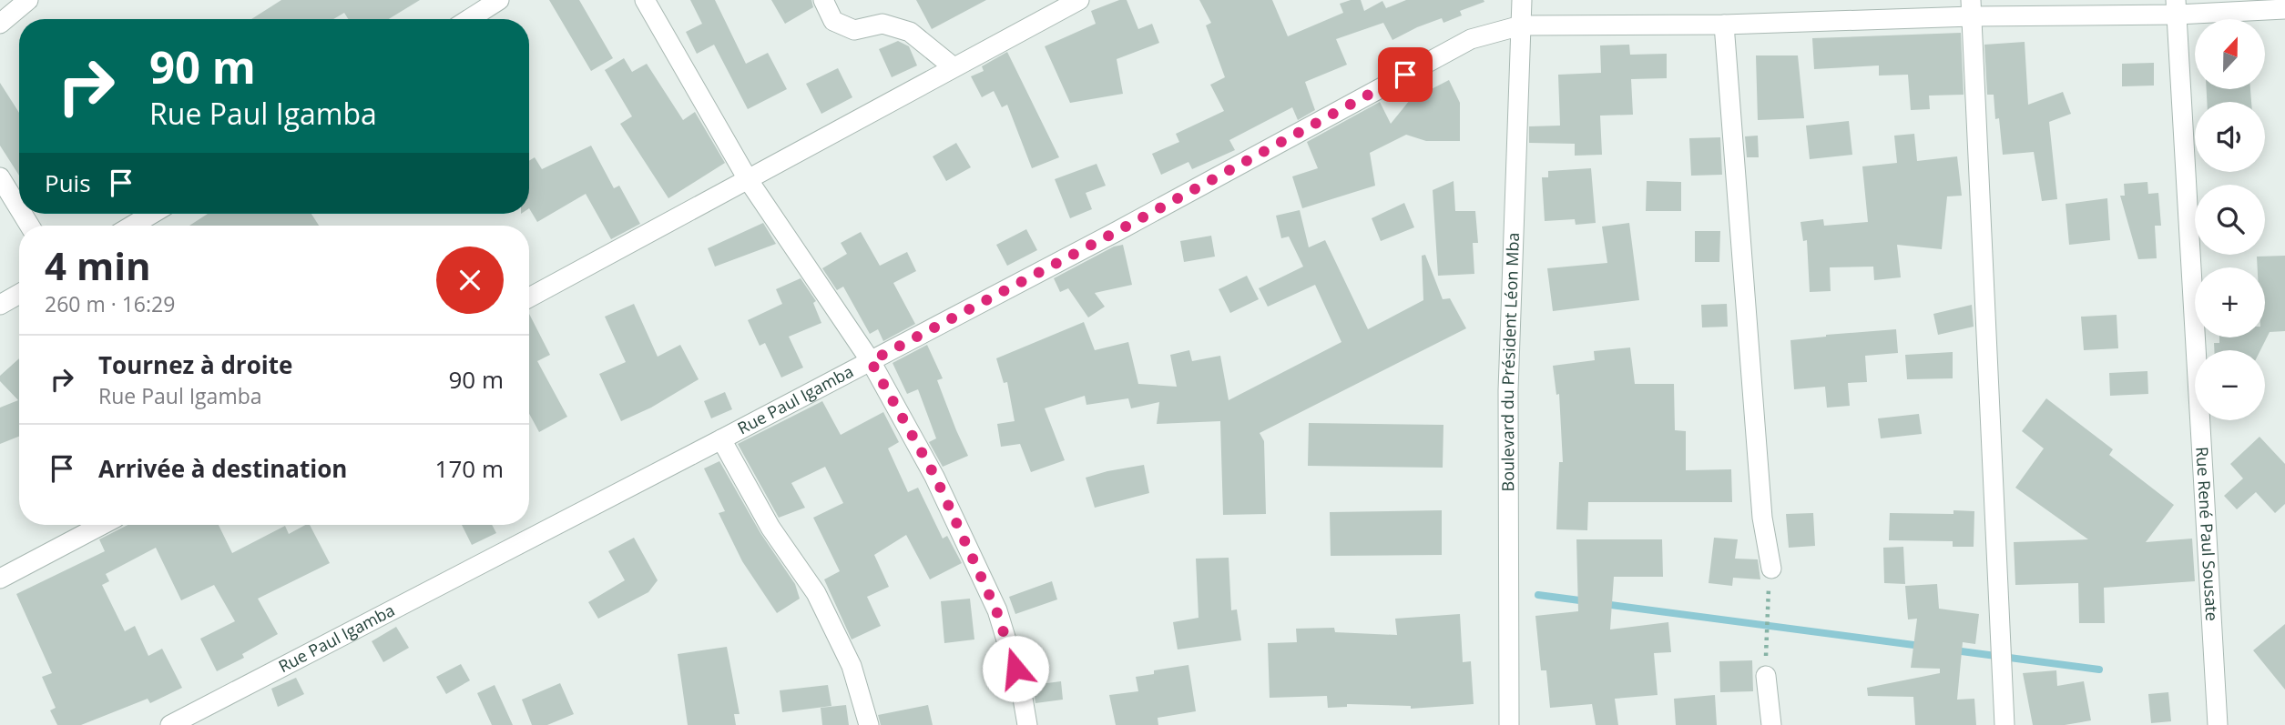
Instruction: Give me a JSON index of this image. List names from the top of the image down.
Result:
{
  "streets": {
    "street": ["Boulevard du Président Léon Mba", "Rue Paul Igamba", "Rue René Paul Sousate"]
  },
  "crossings": [
    ["Boulevard du Président Léon Mba", "Rue Paul Igamba"],
    ["Rue Paul Igamba", "Rue René Paul Sousate"]
  ],
  "north": "top",
  "page": {
    "map_buttons": ["+", "−"],
    "turn": ["90 m", "Rue Paul Igamba"],
    "then": "Puis",
    "heading": ["4 min", "260 m · 16:29"],
    "list": [
      {
        "name": "Tournez à droite",
        "note": "Rue Paul Igamba",
        "value": "90 m"
      },
      {
        "name": "Arrivée à destination",
        "value": "170 m"
      }
    ]
  }
}
